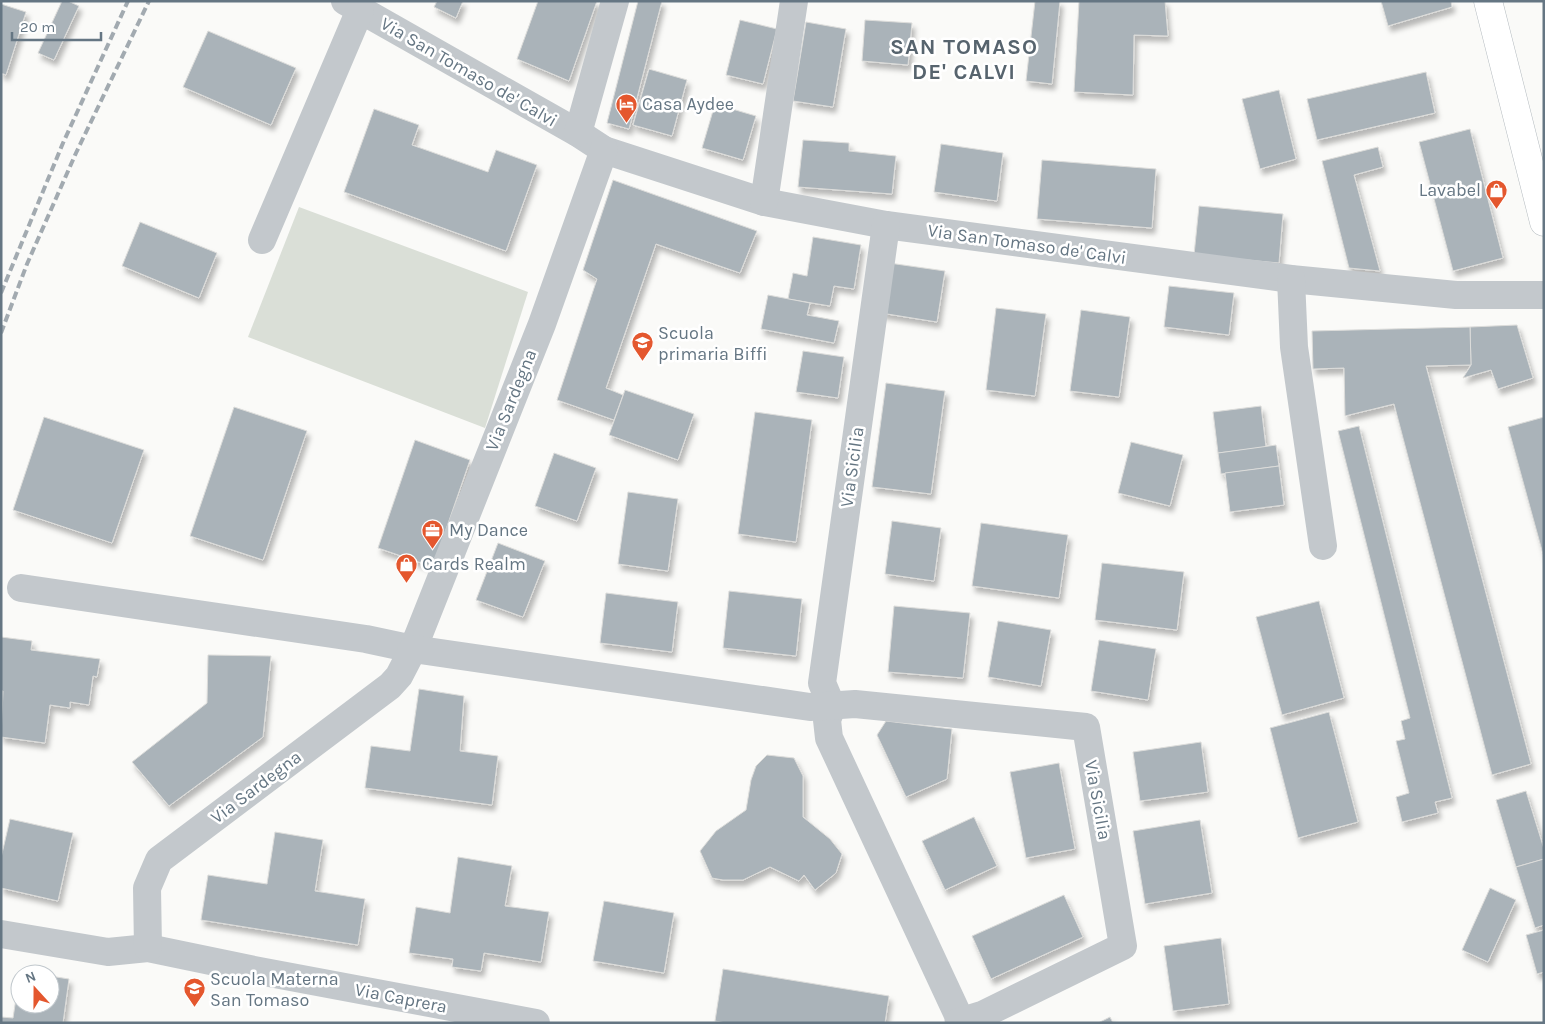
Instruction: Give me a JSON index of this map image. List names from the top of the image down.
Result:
{
  "streets": {
    "street": [
      "Via San Tomaso de' Calvi",
      "Via Sardegna",
      "Via Sicilia",
      "Via Caprera"
    ]
  },
  "crossings": [
    ["Via San Tomaso de' Calvi", "Via Sardegna"],
    ["Via San Tomaso de' Calvi", "Via Sicilia"],
    ["Via Sardegna", "Via Caprera"]
  ],
  "districts": ["SAN TOMASO DE' CALVI"],
  "places": {
    "hotel": ["Casa Aydee"],
    "shop": ["Lavabel", "Cards Realm"],
    "school or university": ["Scuola primaria Biffi", "Scuola Materna San Tomaso"],
    "office": ["My Dance"]
  },
  "scale_bar": "20 m",
  "north": "top"
}
